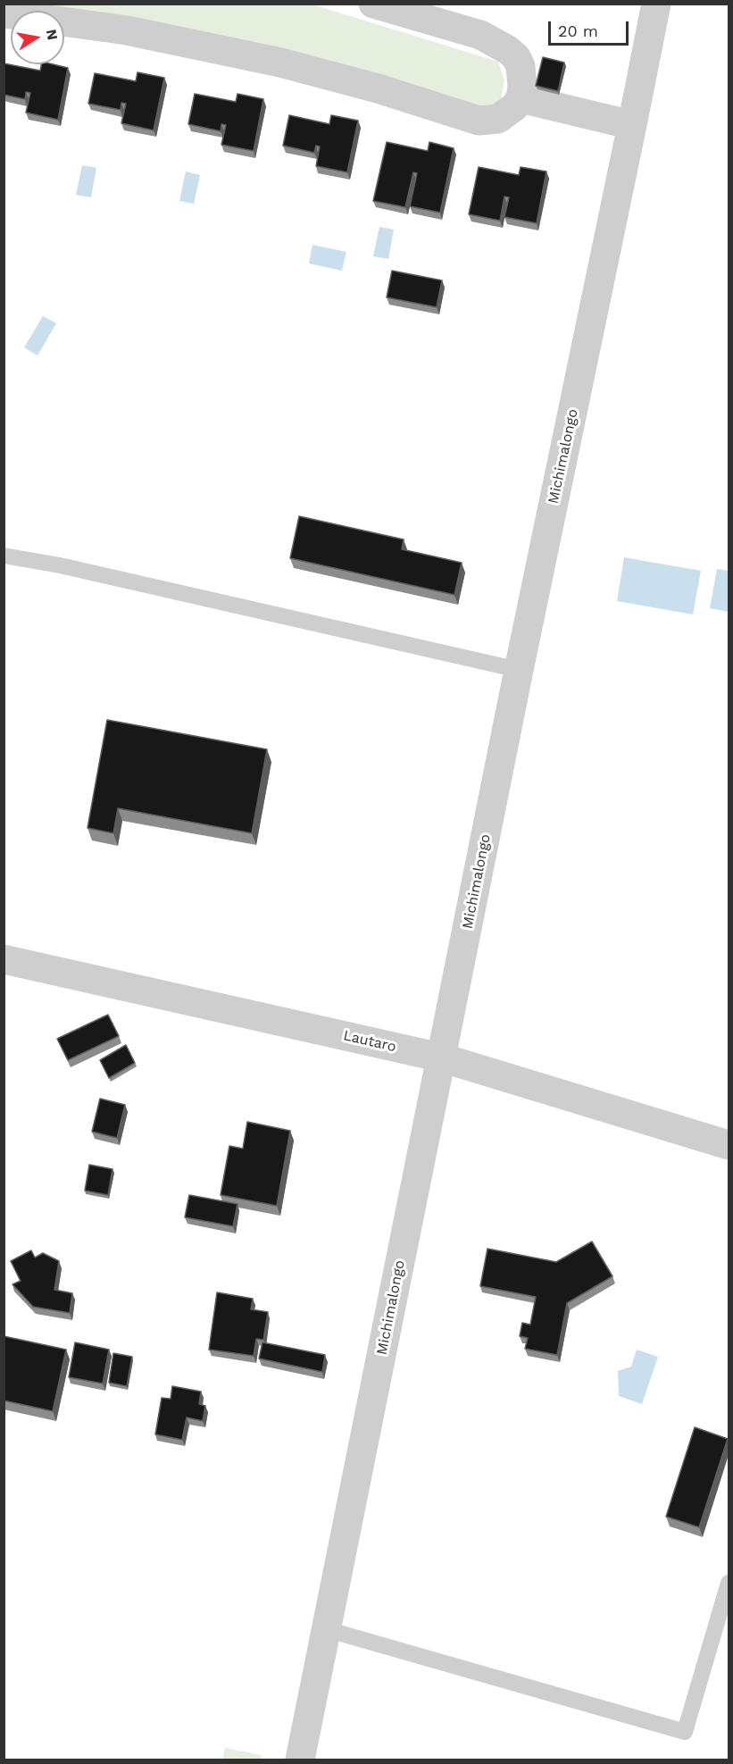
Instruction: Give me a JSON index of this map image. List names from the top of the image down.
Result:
{
  "streets": {
    "street": ["Michimalongo", "Lautaro"]
  },
  "crossings": [
    ["Michimalongo", "Lautaro"]
  ],
  "scale_bar": "20 m",
  "north": "right"
}
